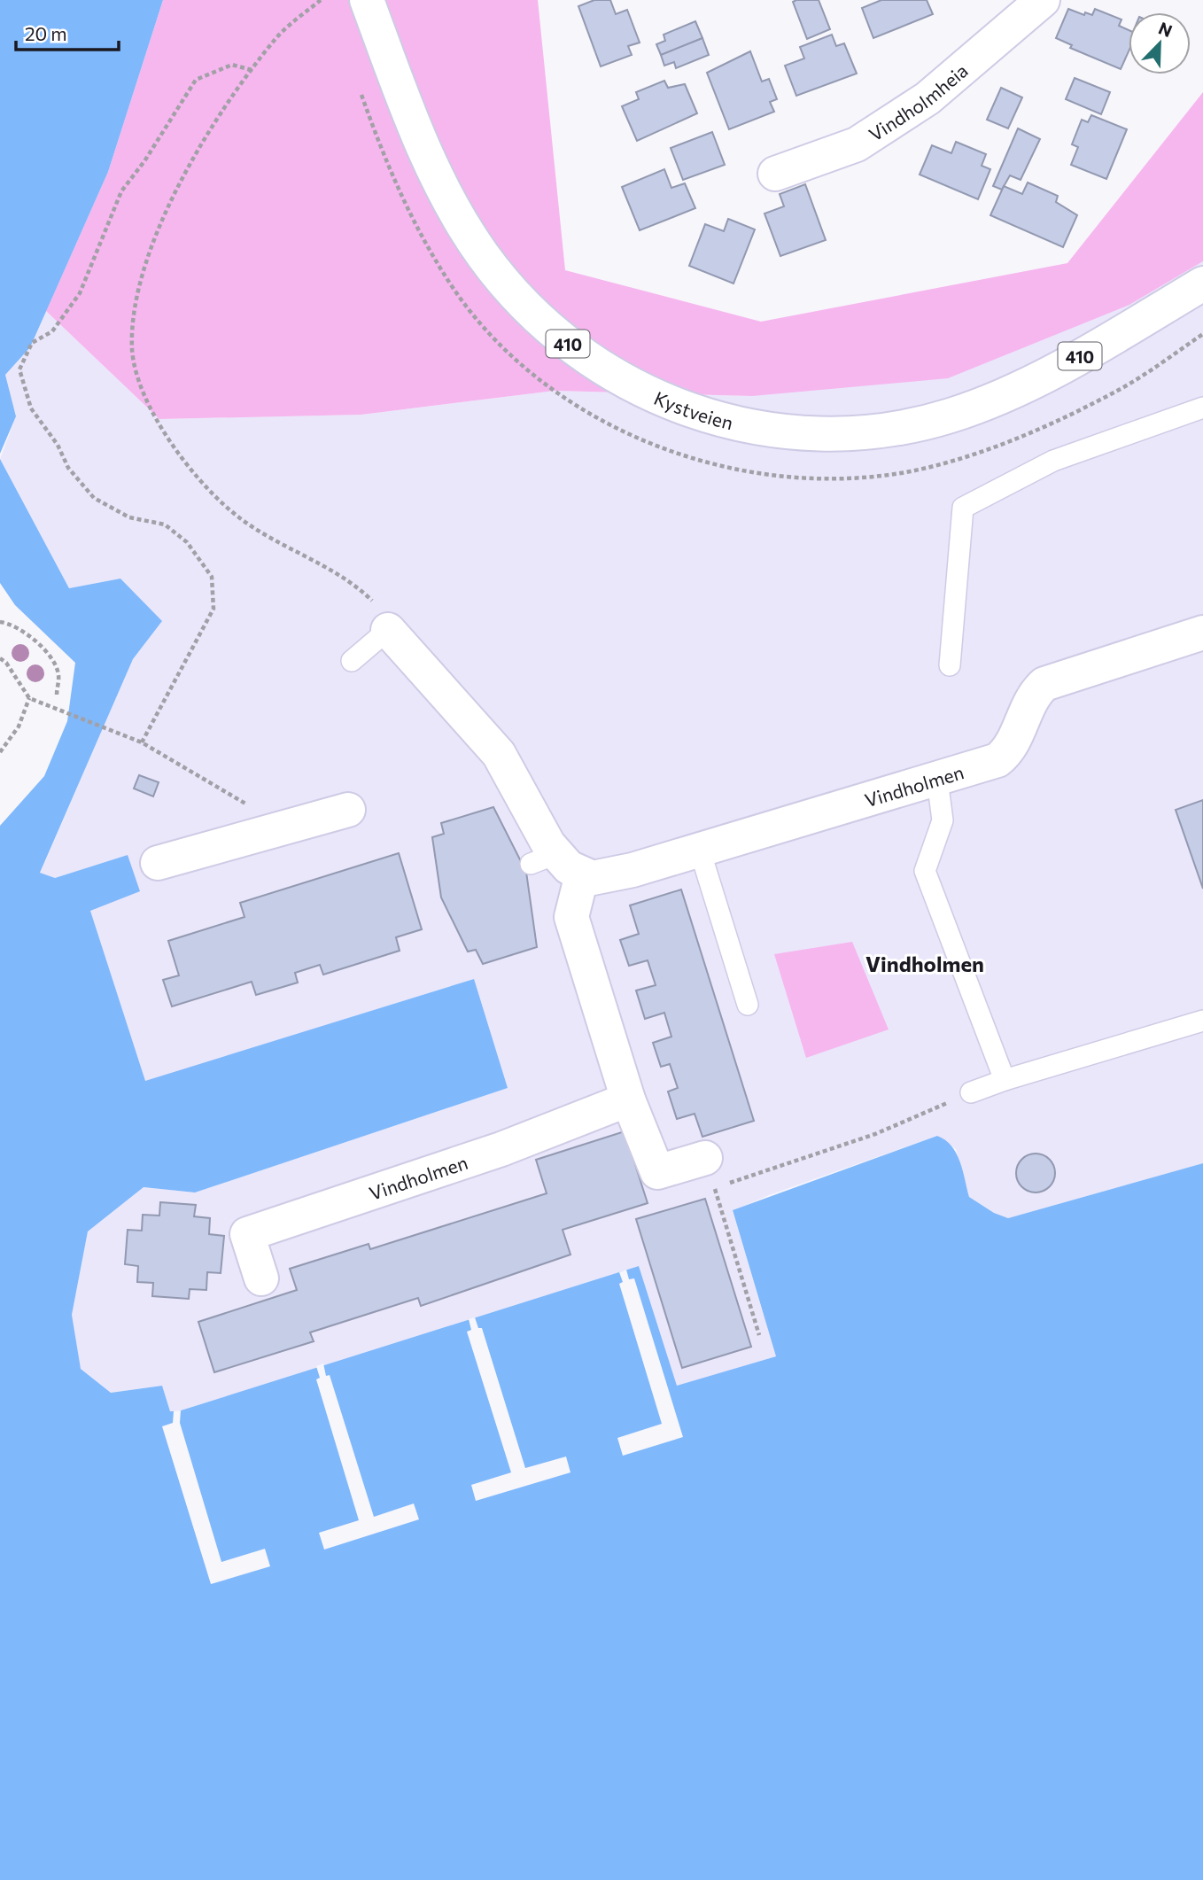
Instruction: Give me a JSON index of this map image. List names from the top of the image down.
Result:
{
  "streets": {
    "street": [
      "Vindholmheia",
      "410",
      "Kystveien",
      "Vindholmen"
    ]
  },
  "districts": ["Vindholmen"],
  "scale_bar": "20 m",
  "north": "top right"
}
